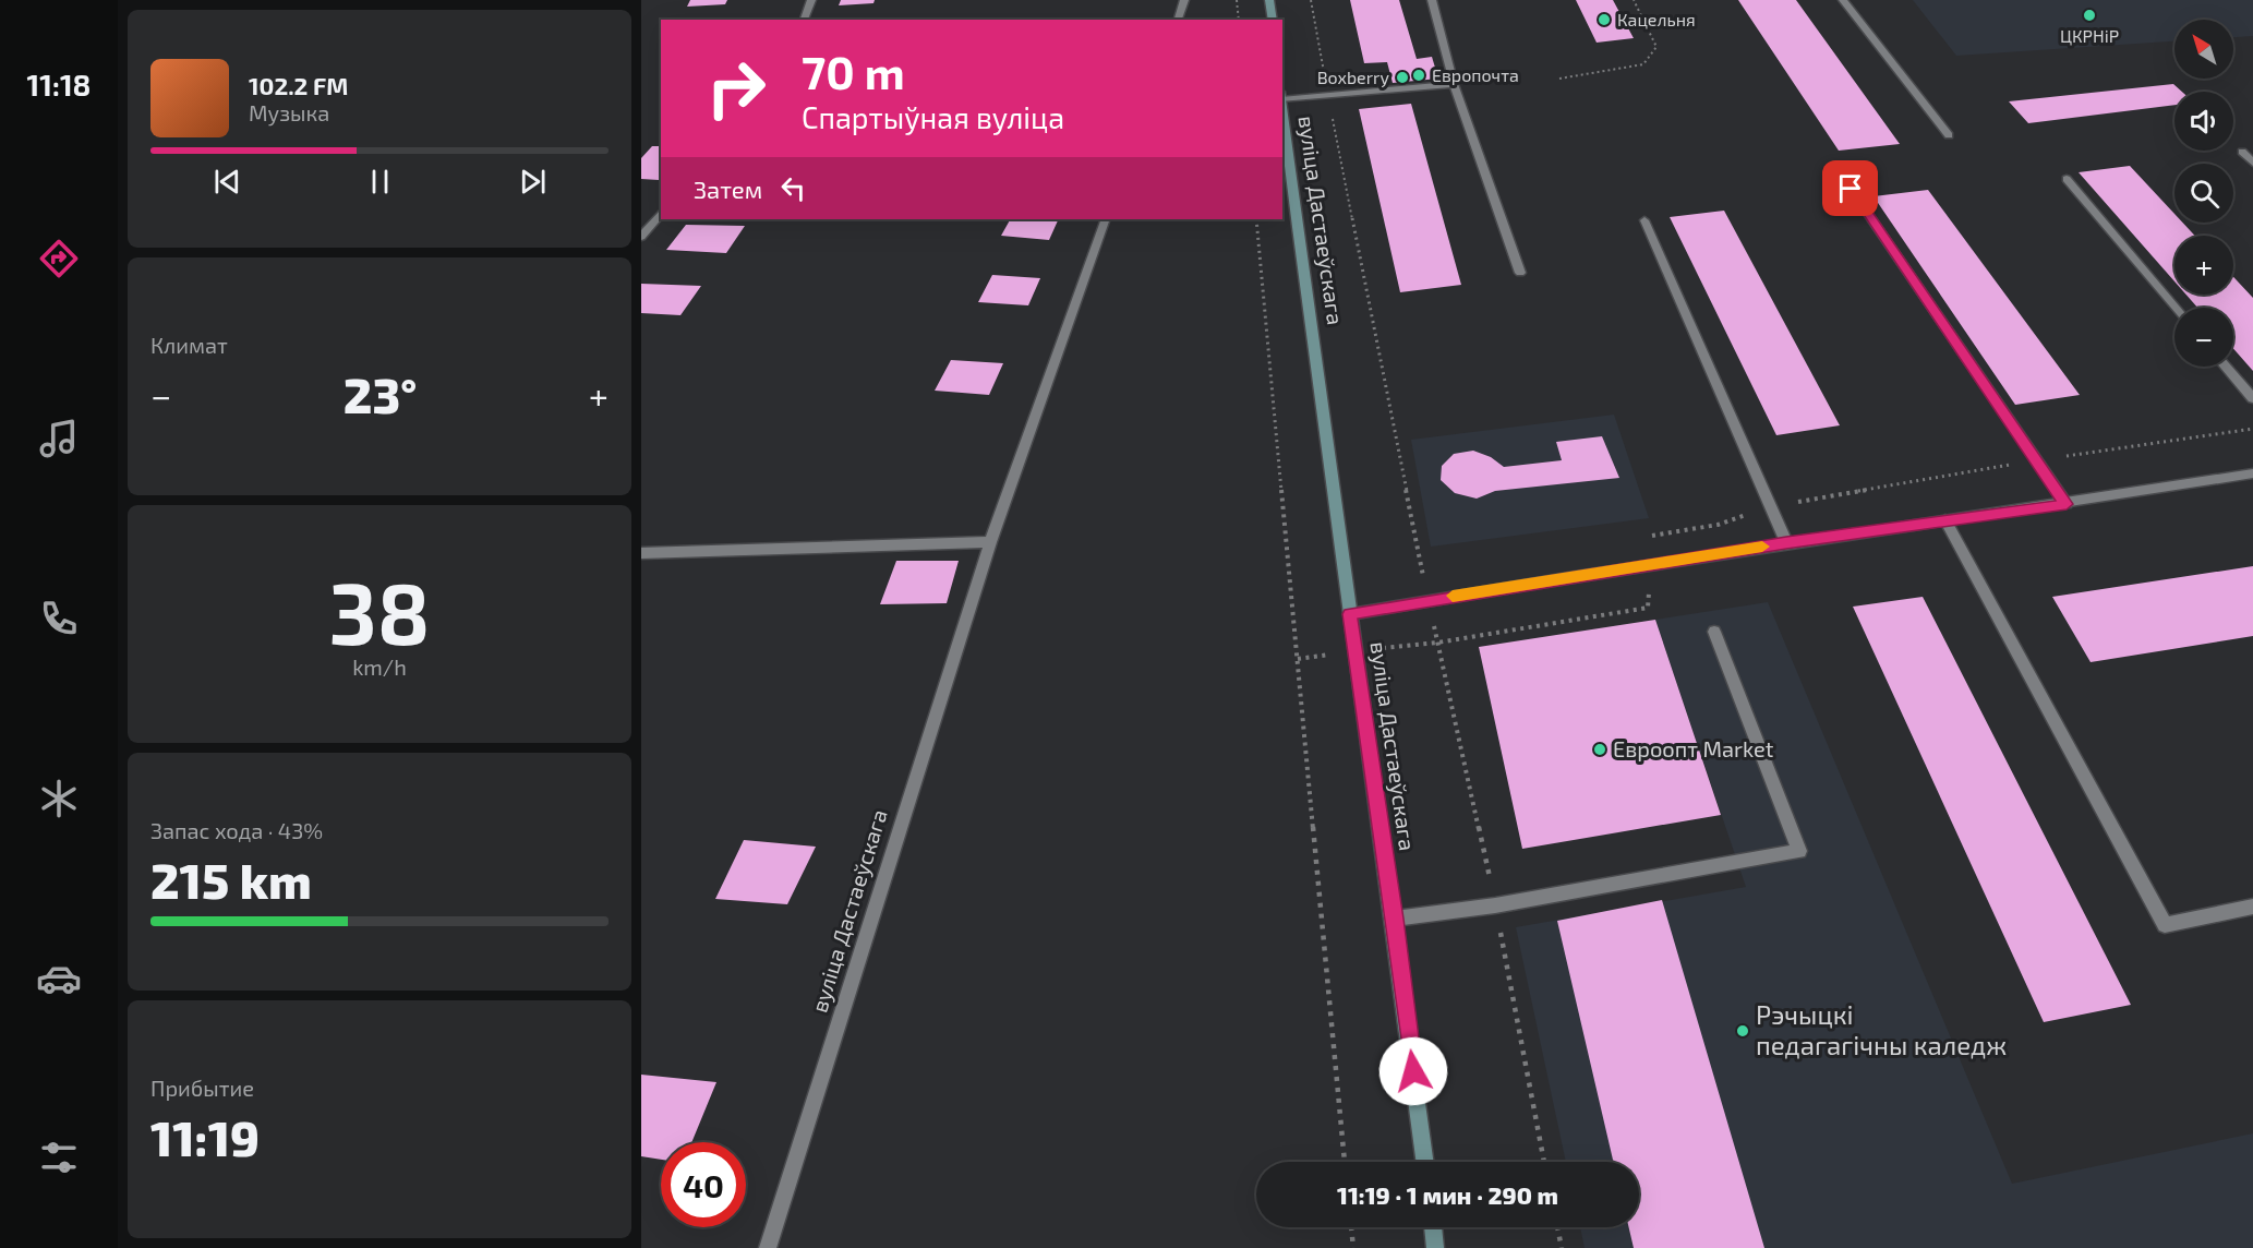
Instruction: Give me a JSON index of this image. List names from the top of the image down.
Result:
{
  "streets": {
    "street": ["вуліца Дастаеўскага"]
  },
  "places": [
    "ЦКРНіР",
    "Кацельня",
    "Европочта",
    "Boxberry",
    "Евроопт Market",
    "Рэчыцкі педагагічны каледж"
  ],
  "north": "top left",
  "page": {
    "tabs": "11:18",
    "map_buttons": ["+", "−"],
    "turn": ["70 m", "Спартыўная вуліца"],
    "song": ["102.2 FM", "Музыка"],
    "then": "Затем",
    "tile": [
      "Климат",
      ["38", "km/h"],
      ["Запас хода · 43%", "215 km"],
      ["Прибытие", "11:19"]
    ],
    "heat": ["−", "23°", "+"],
    "limit": "40",
    "trip": "11:19 · 1 мин · 290 m"
  }
}
